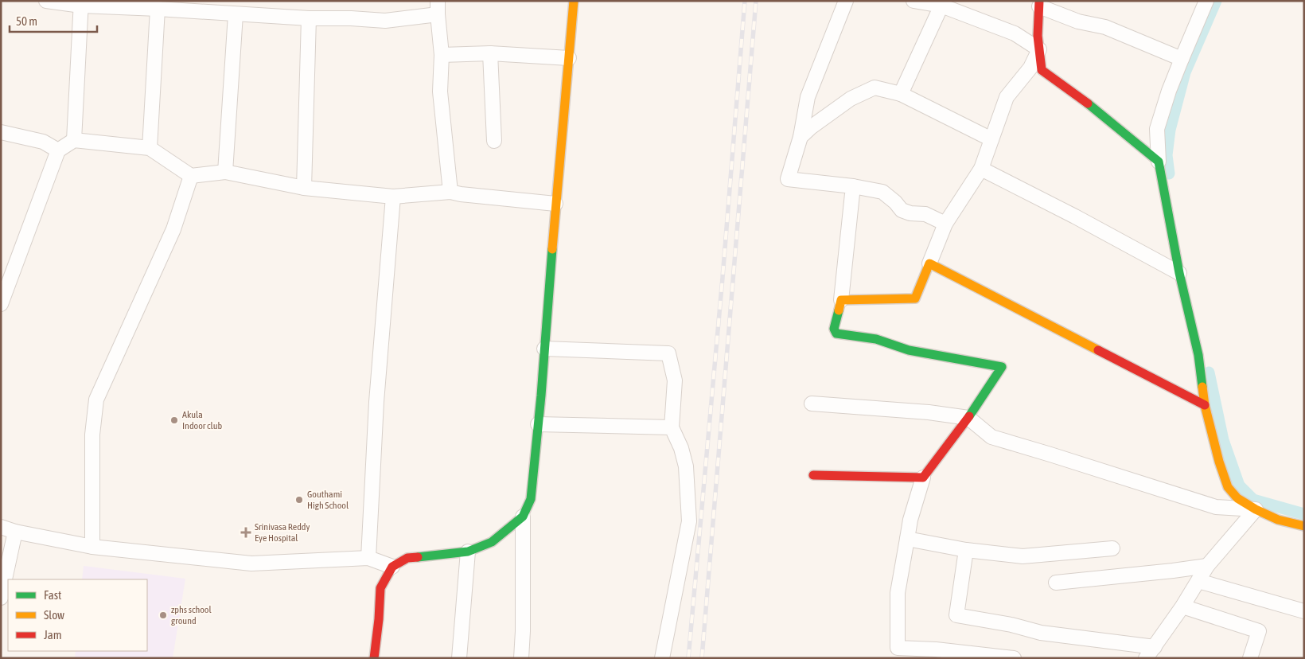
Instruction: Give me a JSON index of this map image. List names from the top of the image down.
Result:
{
  "places": {
    "other": ["Akula Indoor club", "Gouthami High School", "zphs school ground"],
    "health": ["Srinivasa Reddy Eye Hospital"]
  },
  "legend": ["Fast", "Slow", "Jam"],
  "scale_bar": "50 m"
}
